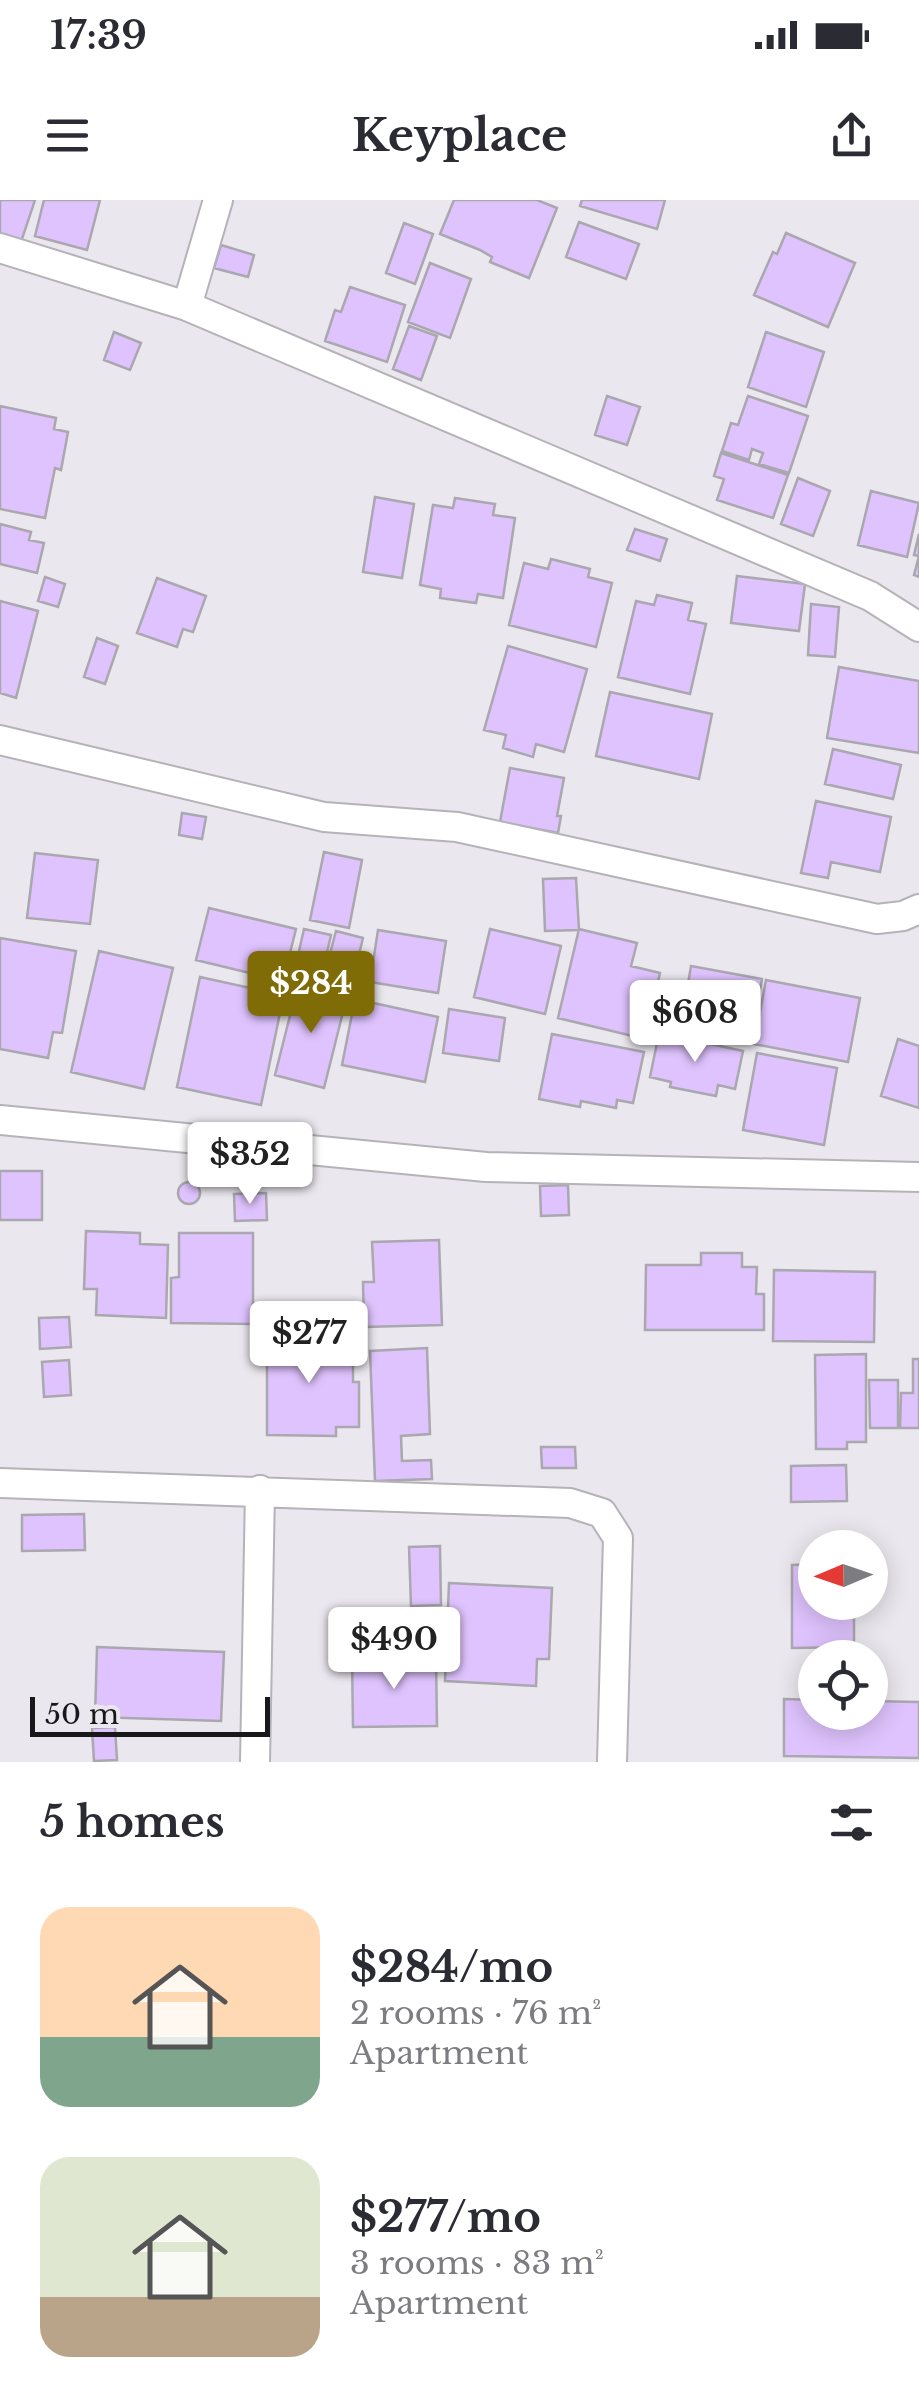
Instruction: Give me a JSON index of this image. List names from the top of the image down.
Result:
{
  "scale_bar": "50 m",
  "north": "left",
  "page": {
    "status": "17:39",
    "header": "Keyplace",
    "price": [
      "$284",
      "$608",
      "$352",
      "$277",
      "$490"
    ],
    "scale": "50 m",
    "heading": "5 homes",
    "list": [
      {
        "name": "$284/mo",
        "note": "2 rooms · 76 m² · Apartment"
      },
      {
        "name": "$277/mo",
        "note": "3 rooms · 83 m² · Apartment"
      }
    ]
  }
}
